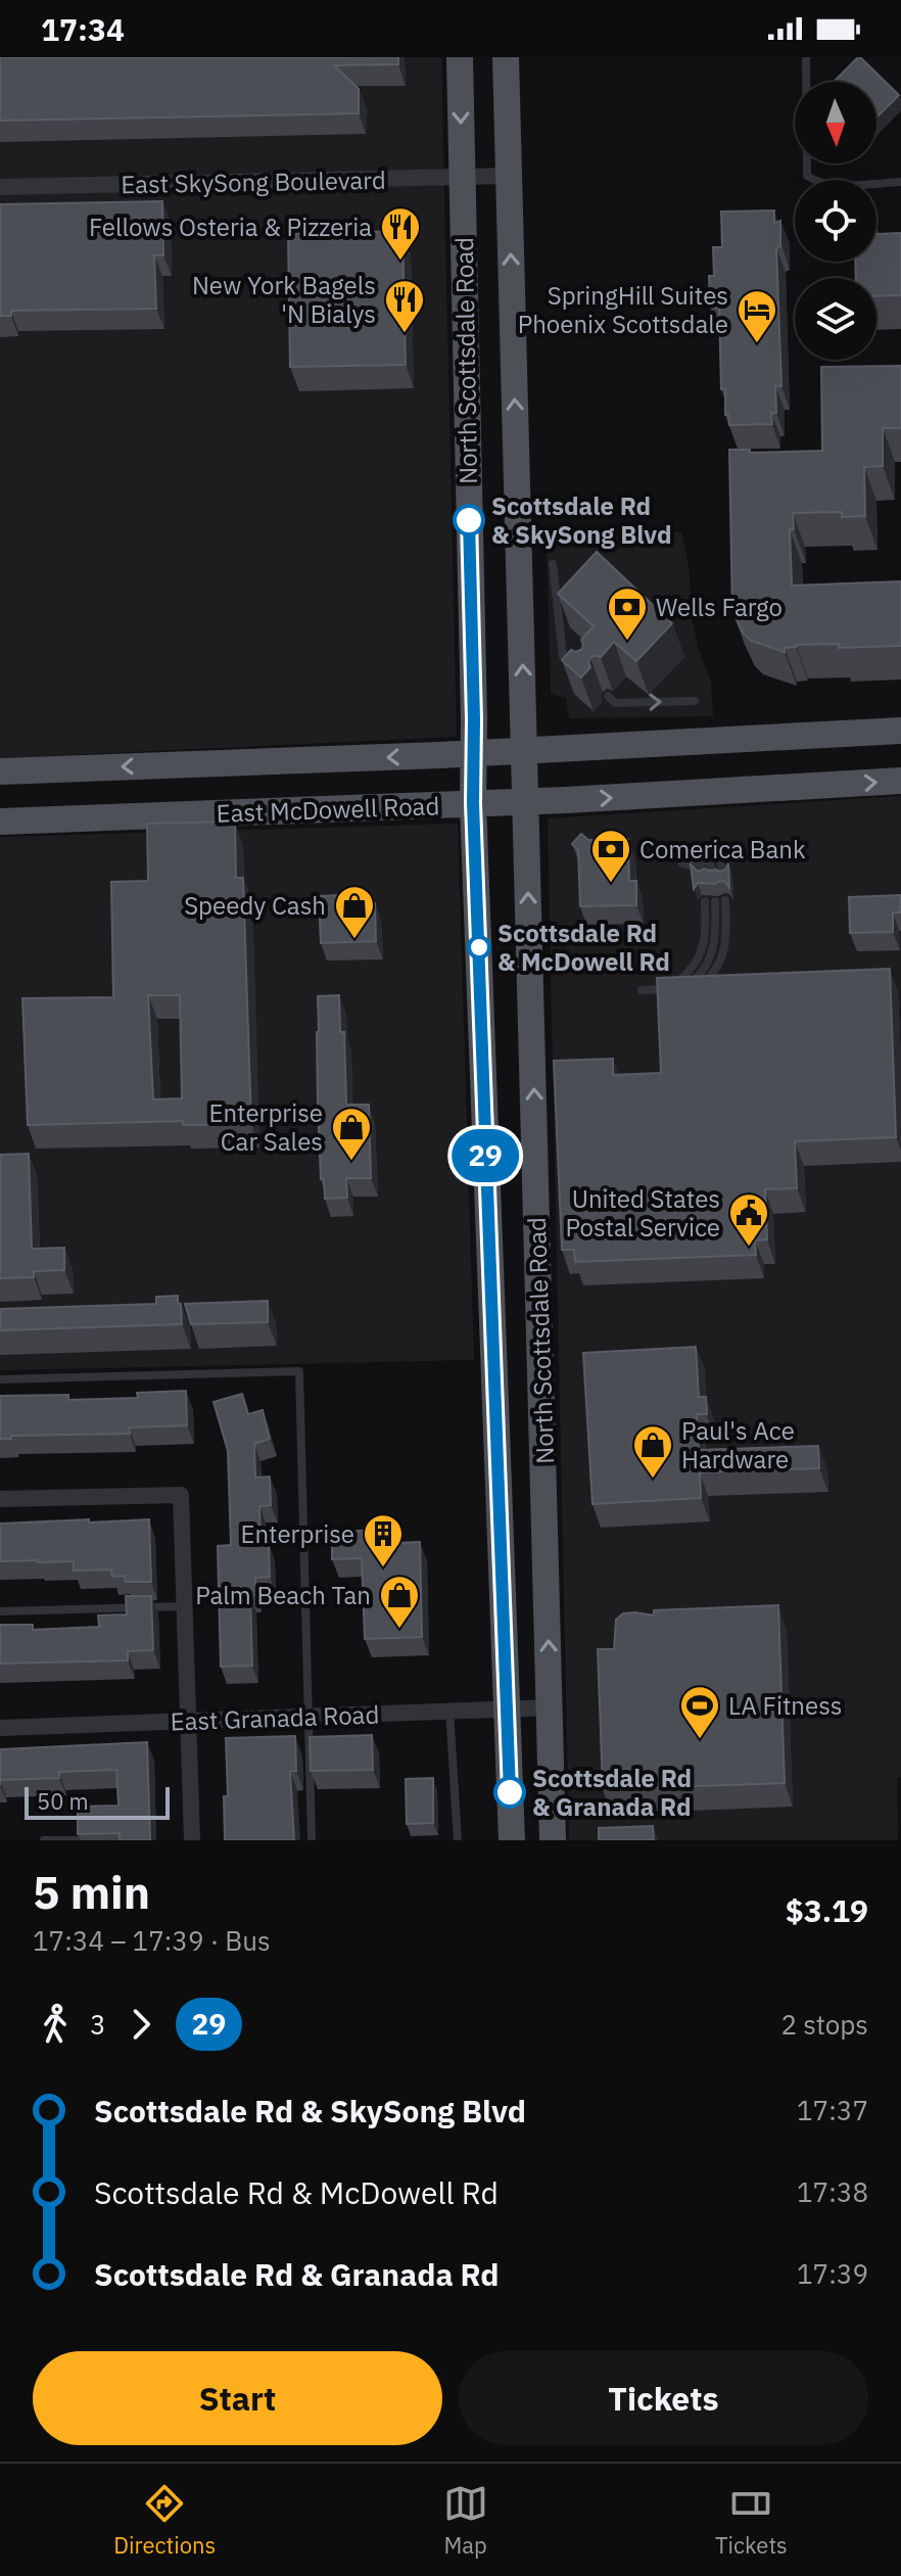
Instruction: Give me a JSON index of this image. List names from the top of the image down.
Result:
{
  "streets": {
    "main road": ["North Scottsdale Road", "East McDowell Road"],
    "street": ["East SkySong Boulevard", "East Granada Road"]
  },
  "crossings": [
    ["East SkySong Boulevard", "North Scottsdale Road"],
    ["North Scottsdale Road", "East McDowell Road"],
    ["North Scottsdale Road", "East Granada Road"]
  ],
  "places": {
    "restaurant": ["Fellows Osteria & Pizzeria", "New York Bagels 'N Bialys"],
    "hotel": ["SpringHill Suites Phoenix Scottsdale"],
    "other": ["Scottsdale Rd & SkySong Blvd", "Scottsdale Rd & McDowell Rd", "Scottsdale Rd & Granada Rd"],
    "bank": ["Wells Fargo", "Comerica Bank"],
    "shop": [
      "Speedy Cash",
      "Enterprise Car Sales",
      "Paul's Ace Hardware",
      "Palm Beach Tan"
    ],
    "public building": ["United States Postal Service"],
    "building": ["Enterprise"],
    "sports": ["LA Fitness"]
  },
  "lines": ["bus line 29"],
  "scale_bar": "50 m",
  "north": "bottom",
  "page": {
    "status": "17:34",
    "on_map": "29",
    "scale": "50 m",
    "heading": ["5 min", "17:34 – 17:39 · Bus", "$3.19"],
    "legs": ["3", "29", "2 stops"],
    "list": [
      {
        "name": "Scottsdale Rd & SkySong Blvd",
        "value": "17:37"
      },
      {
        "name": "Scottsdale Rd & McDowell Rd",
        "value": "17:38"
      },
      {
        "name": "Scottsdale Rd & Granada Rd",
        "value": "17:39"
      }
    ],
    "buttons": ["Start", "Tickets"],
    "tabs": ["Directions", "Map", "Tickets"]
  }
}
